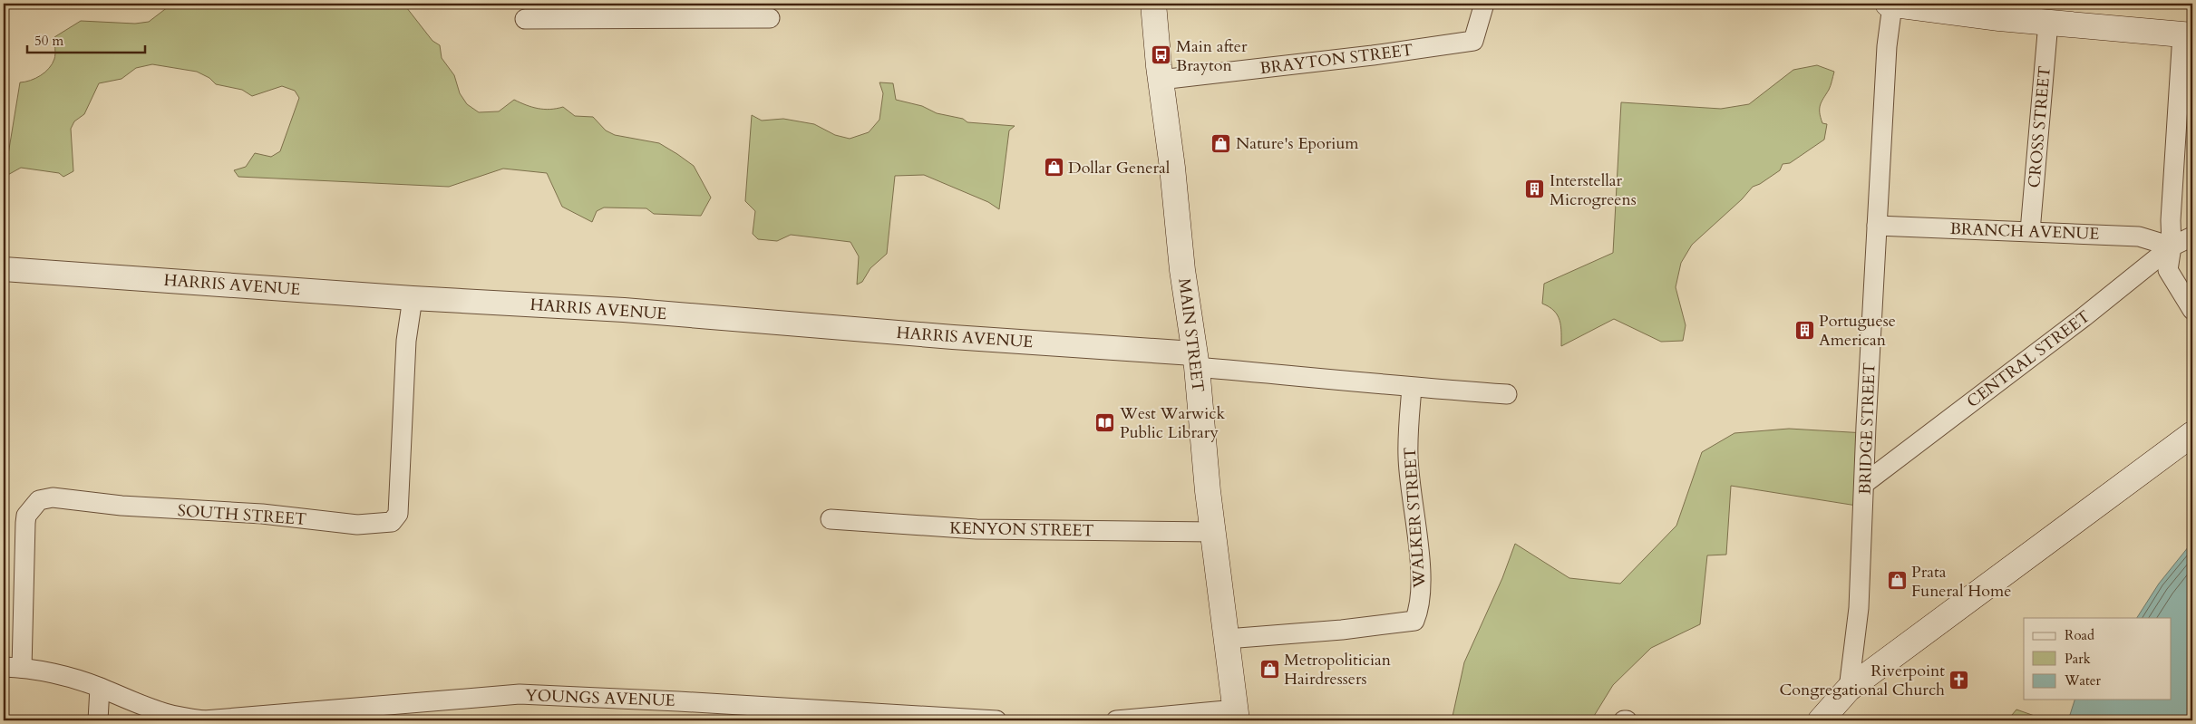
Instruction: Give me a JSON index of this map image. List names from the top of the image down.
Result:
{
  "streets": {
    "main road": ["MAIN STREET"],
    "street": [
      "BRAYTON STREET",
      "CROSS STREET",
      "BRANCH AVENUE",
      "HARRIS AVENUE",
      "CENTRAL STREET",
      "BRIDGE STREET",
      "SOUTH STREET",
      "WALKER STREET",
      "KENYON STREET",
      "YOUNGS AVENUE"
    ]
  },
  "crossings": [
    ["BRAYTON STREET", "MAIN STREET"],
    ["CROSS STREET", "BRANCH AVENUE"],
    ["BRANCH AVENUE", "CENTRAL STREET"],
    ["BRANCH AVENUE", "BRIDGE STREET"],
    ["HARRIS AVENUE", "MAIN STREET"],
    ["HARRIS AVENUE", "SOUTH STREET"],
    ["MAIN STREET", "WALKER STREET"],
    ["MAIN STREET", "KENYON STREET"],
    ["CENTRAL STREET", "BRIDGE STREET"],
    ["SOUTH STREET", "YOUNGS AVENUE"]
  ],
  "places": {
    "bus stop": ["Main after Brayton"],
    "shop": [
      "Nature's Eporium",
      "Dollar General",
      "Prata Funeral Home",
      "Metropolitician Hairdressers"
    ],
    "building": ["Interstellar Microgreens", "Portuguese American"],
    "library": ["West Warwick Public Library"],
    "church": ["Riverpoint Congregational Church"]
  },
  "legend": ["Road", "Park", "Water"],
  "scale_bar": "50 m"
}
